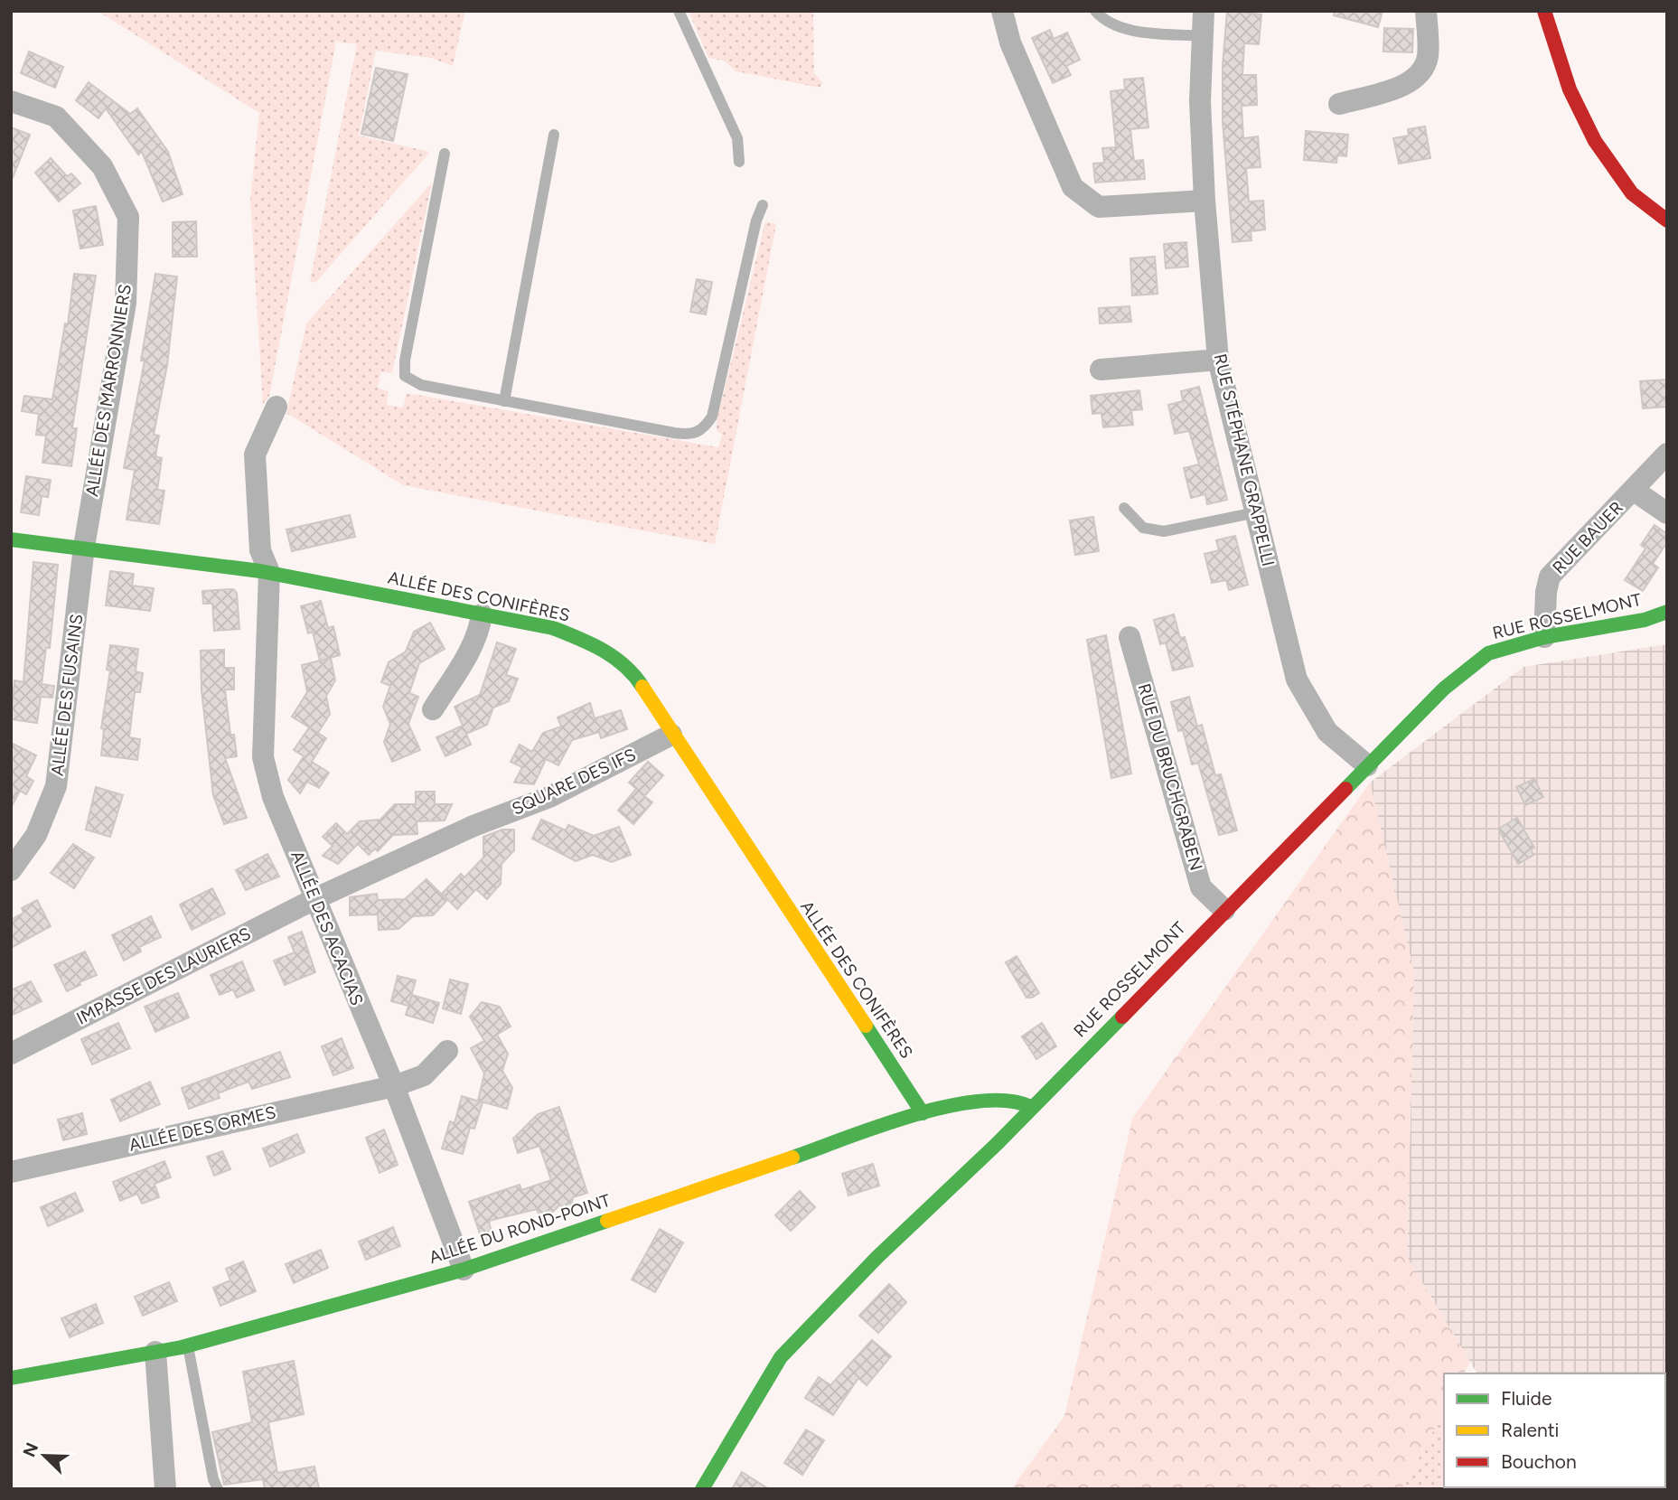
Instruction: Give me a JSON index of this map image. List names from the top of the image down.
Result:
{
  "streets": {
    "street": [
      "ALLÉE DES MARRONNIERS",
      "RUE STÉPHANE GRAPPELLI",
      "RUE BAUER",
      "ALLÉE DES CONIFÈRES",
      "RUE ROSSELMONT",
      "ALLÉE DES FUSAINS",
      "RUE DU BRUCHGRABEN",
      "SQUARE DES IFS",
      "ALLÉE DES ACACIAS",
      "IMPASSE DES LAURIERS",
      "ALLÉE DES ORMES",
      "ALLÉE DU ROND-POINT"
    ]
  },
  "crossings": [
    ["ALLÉE DES MARRONNIERS", "ALLÉE DES CONIFÈRES"],
    ["ALLÉE DES MARRONNIERS", "ALLÉE DES FUSAINS"],
    ["RUE STÉPHANE GRAPPELLI", "RUE ROSSELMONT"],
    ["RUE BAUER", "RUE ROSSELMONT"],
    ["ALLÉE DES CONIFÈRES", "ALLÉE DES FUSAINS"],
    ["ALLÉE DES CONIFÈRES", "SQUARE DES IFS"],
    ["ALLÉE DES CONIFÈRES", "ALLÉE DES ACACIAS"],
    ["ALLÉE DES CONIFÈRES", "ALLÉE DU ROND-POINT"],
    ["RUE ROSSELMONT", "RUE DU BRUCHGRABEN"],
    ["RUE ROSSELMONT", "ALLÉE DU ROND-POINT"],
    ["SQUARE DES IFS", "ALLÉE DES ACACIAS"],
    ["SQUARE DES IFS", "IMPASSE DES LAURIERS"],
    ["ALLÉE DES ACACIAS", "IMPASSE DES LAURIERS"],
    ["ALLÉE DES ACACIAS", "ALLÉE DES ORMES"],
    ["ALLÉE DES ACACIAS", "ALLÉE DU ROND-POINT"]
  ],
  "legend": ["Fluide", "Ralenti", "Bouchon"],
  "north": "top left"
}
